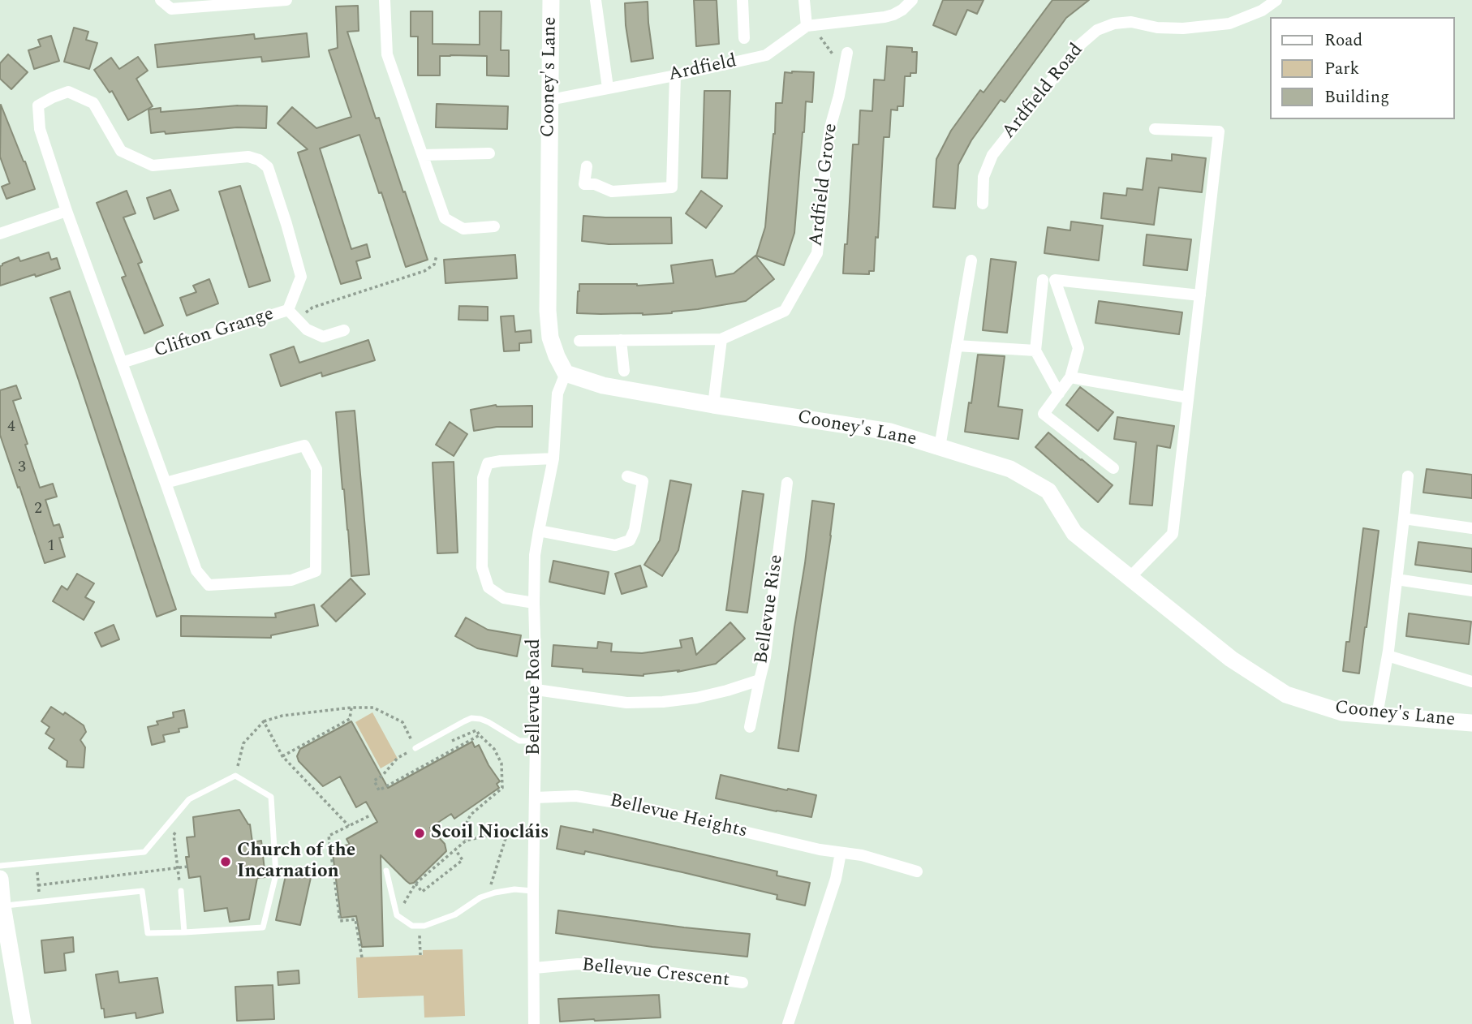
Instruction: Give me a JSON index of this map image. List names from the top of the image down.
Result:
{
  "streets": {
    "street": [
      "Ardfield",
      "Cooney's Lane",
      "Ardfield Road",
      "Ardfield Grove",
      "Clifton Grange",
      "Bellevue Rise",
      "Bellevue Road",
      "Bellevue Heights",
      "Bellevue Crescent"
    ]
  },
  "crossings": [
    ["Ardfield", "Cooney's Lane"],
    ["Cooney's Lane", "Bellevue Road"],
    ["Bellevue Rise", "Bellevue Road"],
    ["Bellevue Road", "Bellevue Heights"],
    ["Bellevue Road", "Bellevue Crescent"]
  ],
  "places": ["Scoil Niocláis", "Church of the Incarnation"],
  "house_numbers": [
    "4",
    "3",
    "2",
    "1"
  ],
  "legend": ["Road", "Park", "Building"]
}
